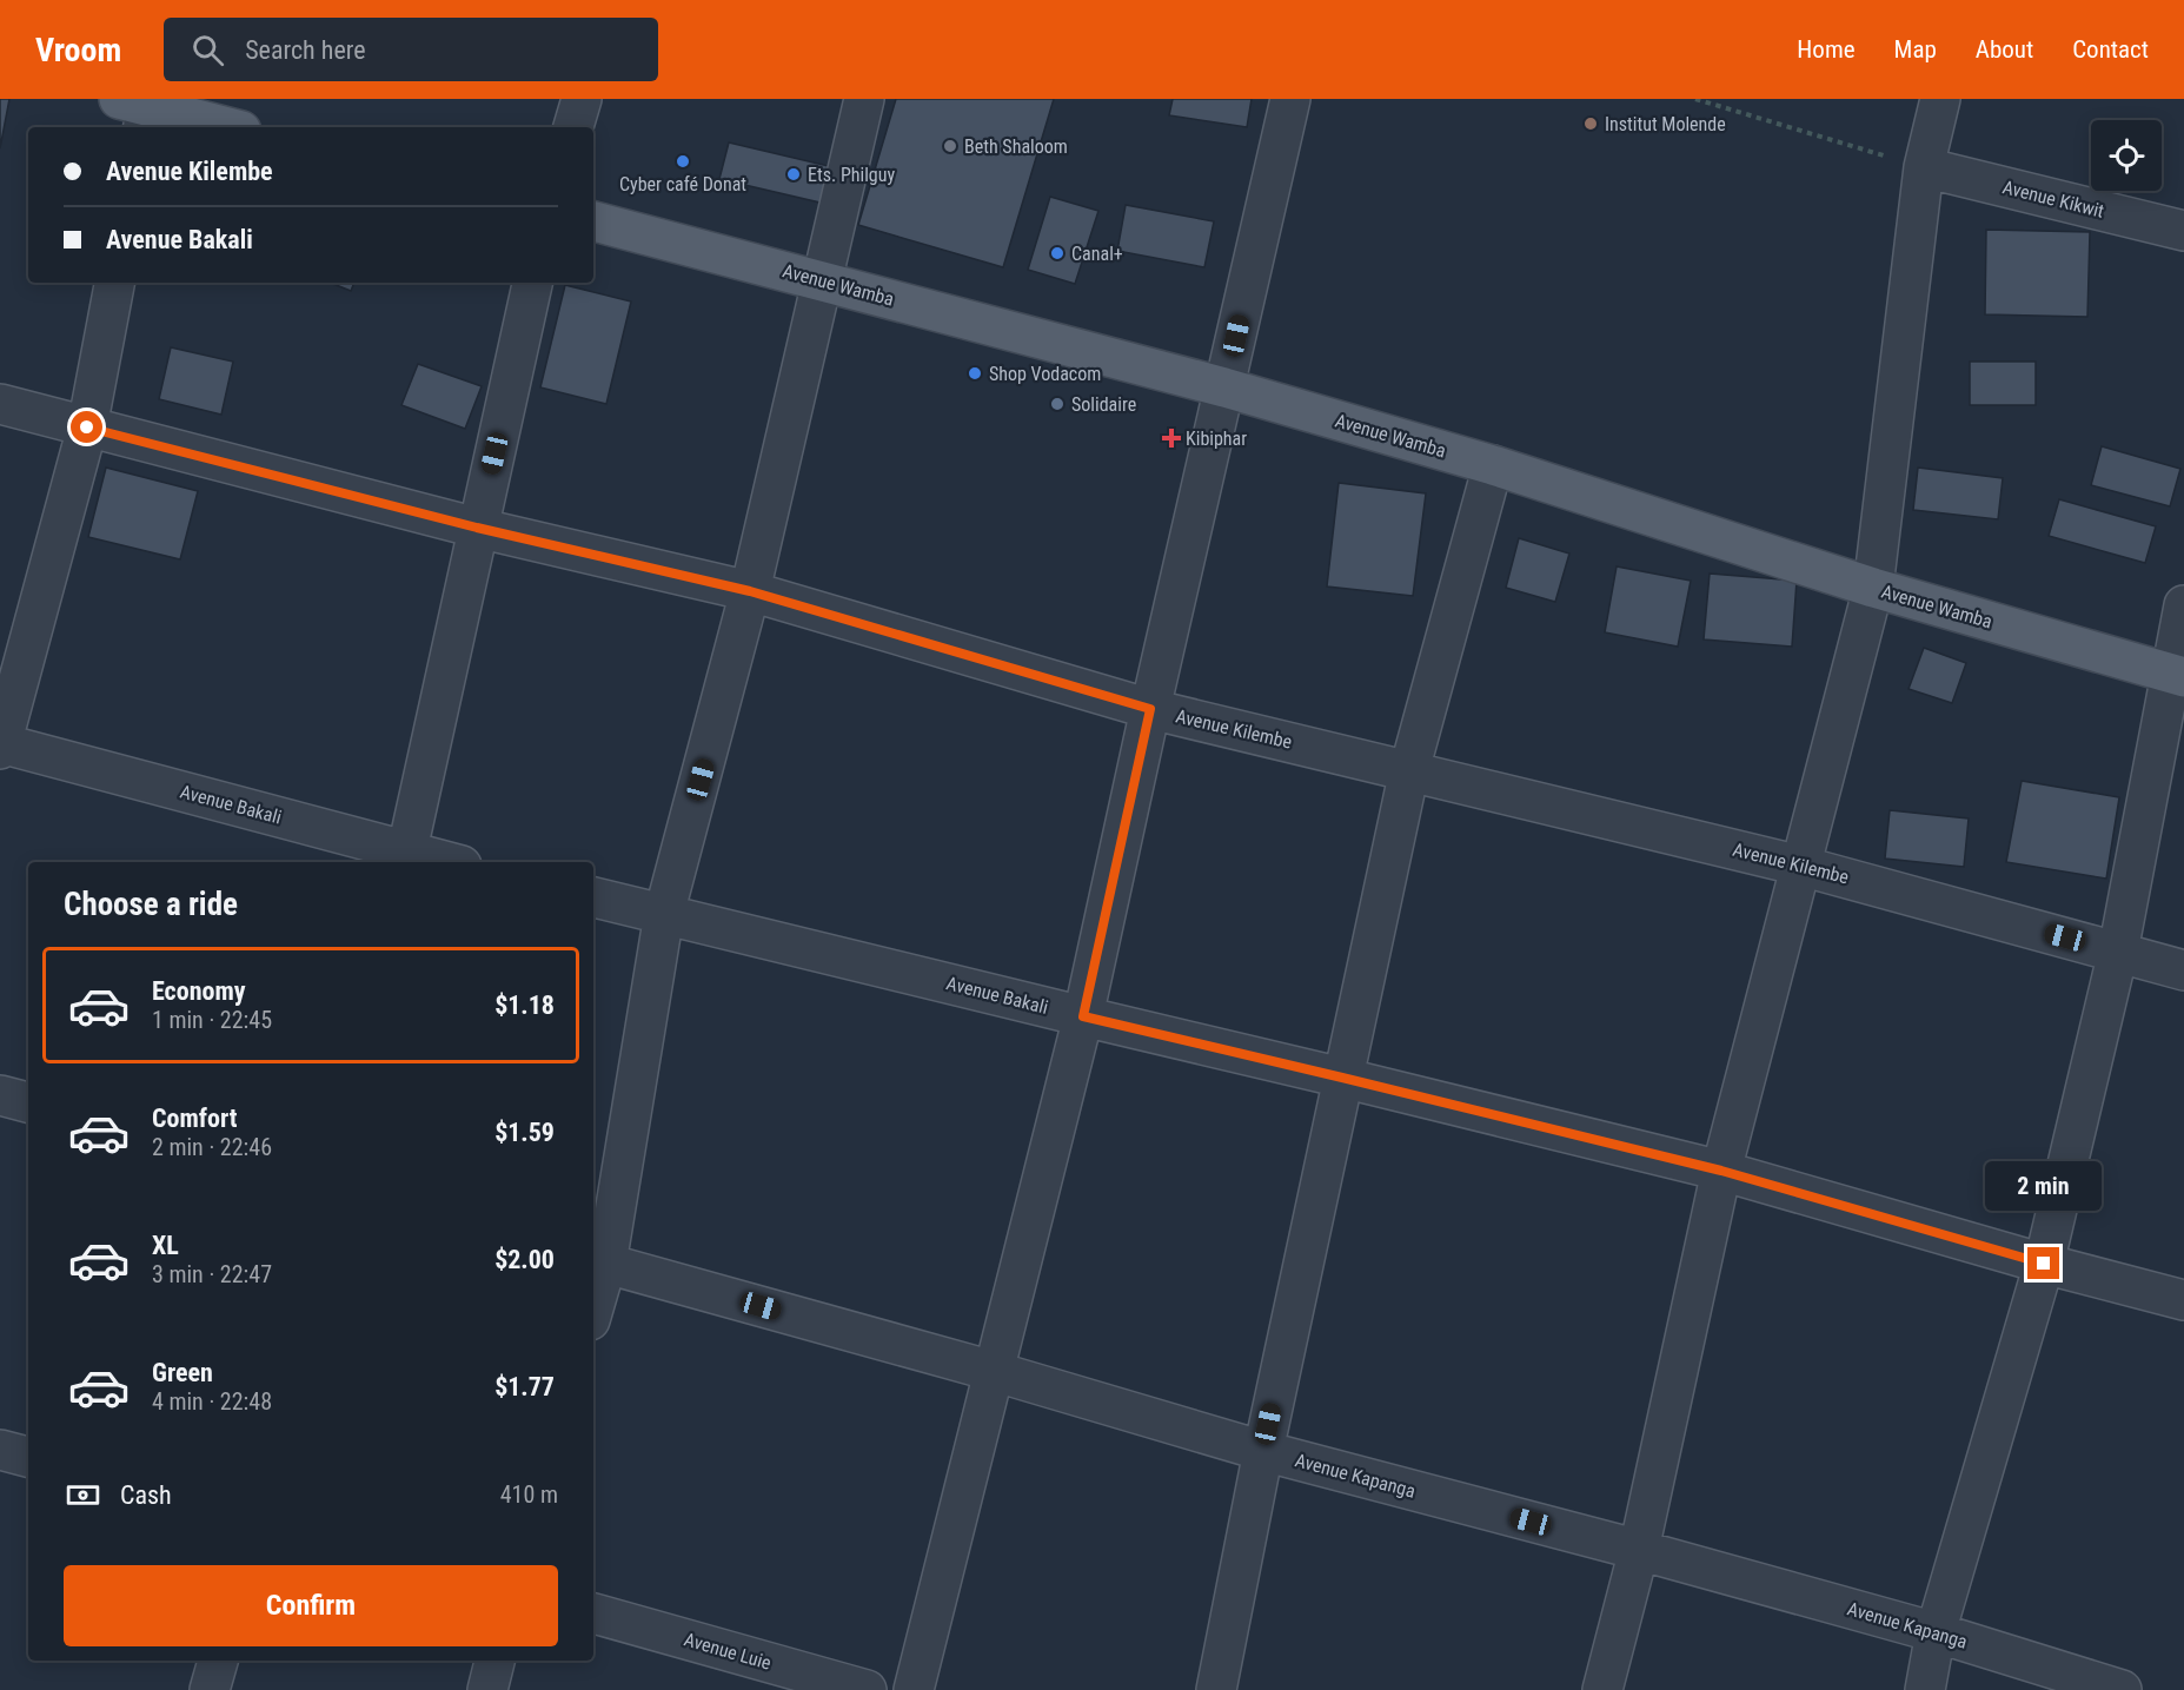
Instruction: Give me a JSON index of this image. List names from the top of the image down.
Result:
{
  "streets": {
    "main road": ["Avenue Wamba"],
    "street": [
      "Avenue Kikwit",
      "Avenue Kilembe",
      "Avenue Bakali",
      "Avenue Kapanga",
      "Avenue Luie"
    ]
  },
  "places": {
    "other": [
      "Institut Molende",
      "Beth Shaloom",
      "Cyber café Donat",
      "Ets. Philguy",
      "Canal+",
      "Shop Vodacom",
      "Solidaire"
    ],
    "health": ["Kibiphar"]
  },
  "page": {
    "header": "Vroom",
    "search": "Search here",
    "nav": [
      "Home",
      "Map",
      "About",
      "Contact"
    ],
    "banner": ["Avenue Kilembe", "Avenue Bakali"],
    "heading": "Choose a ride",
    "list": [
      {
        "name": "Economy",
        "note": "1 min · 22:45",
        "value": "$1.18"
      },
      {
        "name": "Comfort",
        "note": "2 min · 22:46",
        "value": "$1.59"
      },
      {
        "name": "XL",
        "note": "3 min · 22:47",
        "value": "$2.00"
      },
      {
        "name": "Green",
        "note": "4 min · 22:48",
        "value": "$1.77"
      }
    ],
    "bubble": "2 min",
    "pay": ["Cash", "410 m"],
    "buttons": "Confirm"
  }
}
